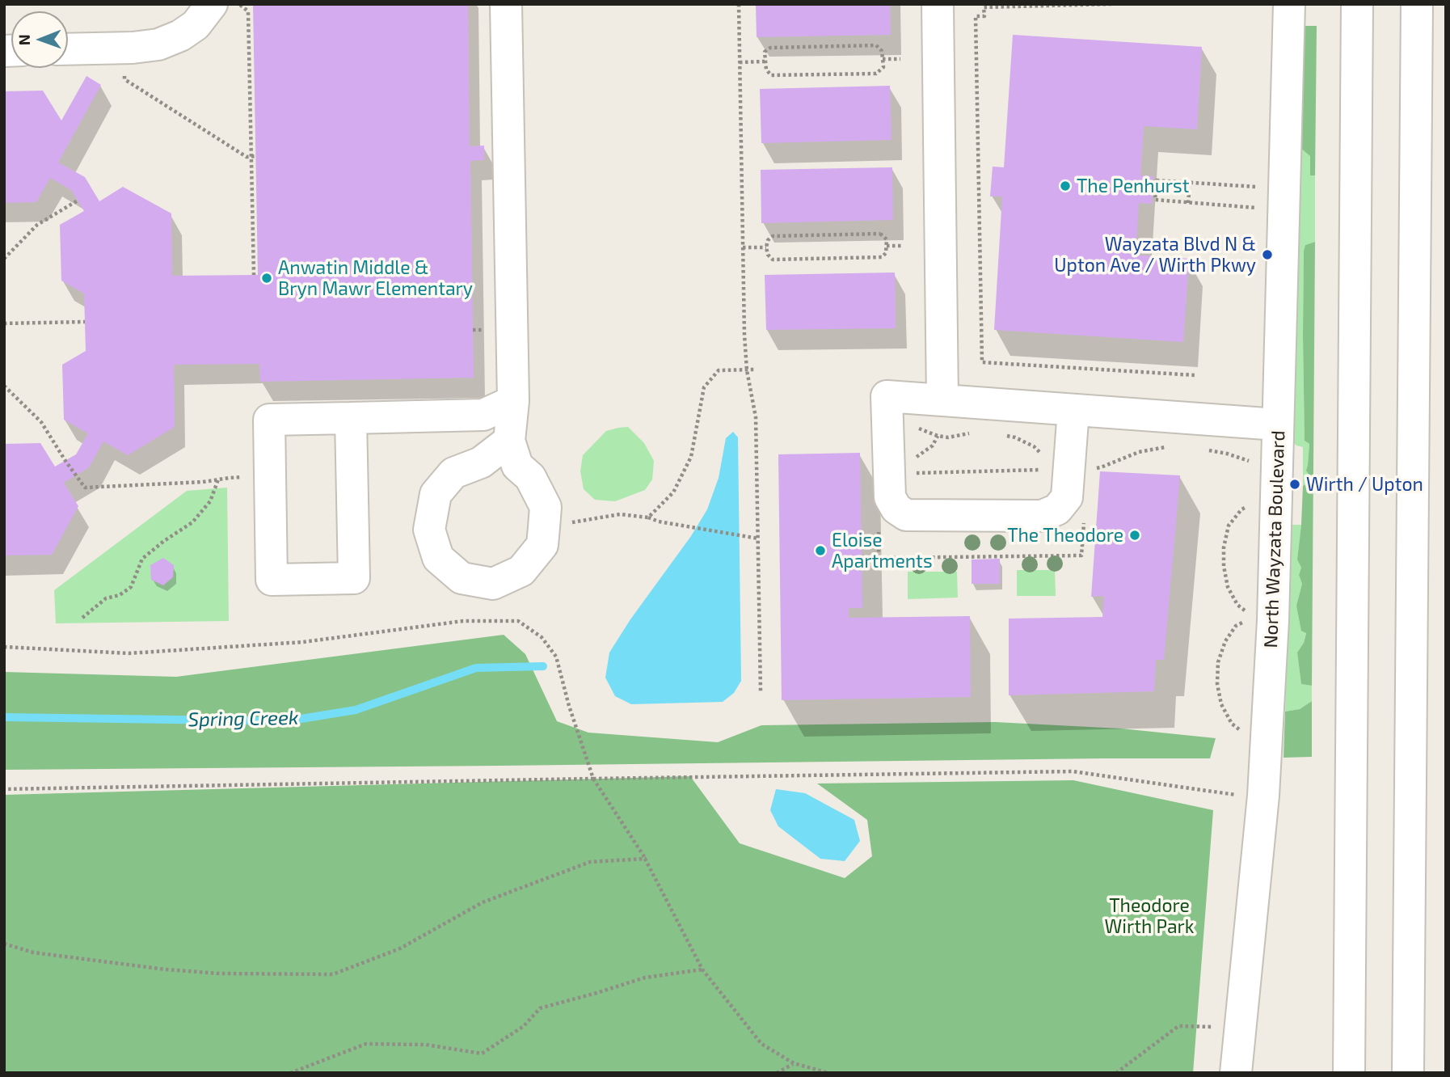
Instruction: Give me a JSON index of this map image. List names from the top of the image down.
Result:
{
  "streets": {
    "main road": ["North Wayzata Boulevard"]
  },
  "water": ["Spring Creek"],
  "parks": ["Theodore Wirth Park"],
  "places": [
    "The Penhurst",
    "Wayzata Blvd N & Upton Ave / Wirth Pkwy",
    "Anwatin Middle & Bryn Mawr Elementary",
    "Wirth / Upton",
    "The Theodore",
    "Eloise Apartments"
  ],
  "north": "left"
}
